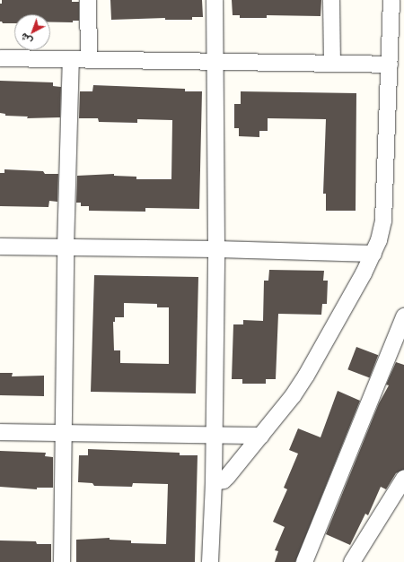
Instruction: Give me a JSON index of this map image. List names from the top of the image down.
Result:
{
  "north": "bottom left"
}
